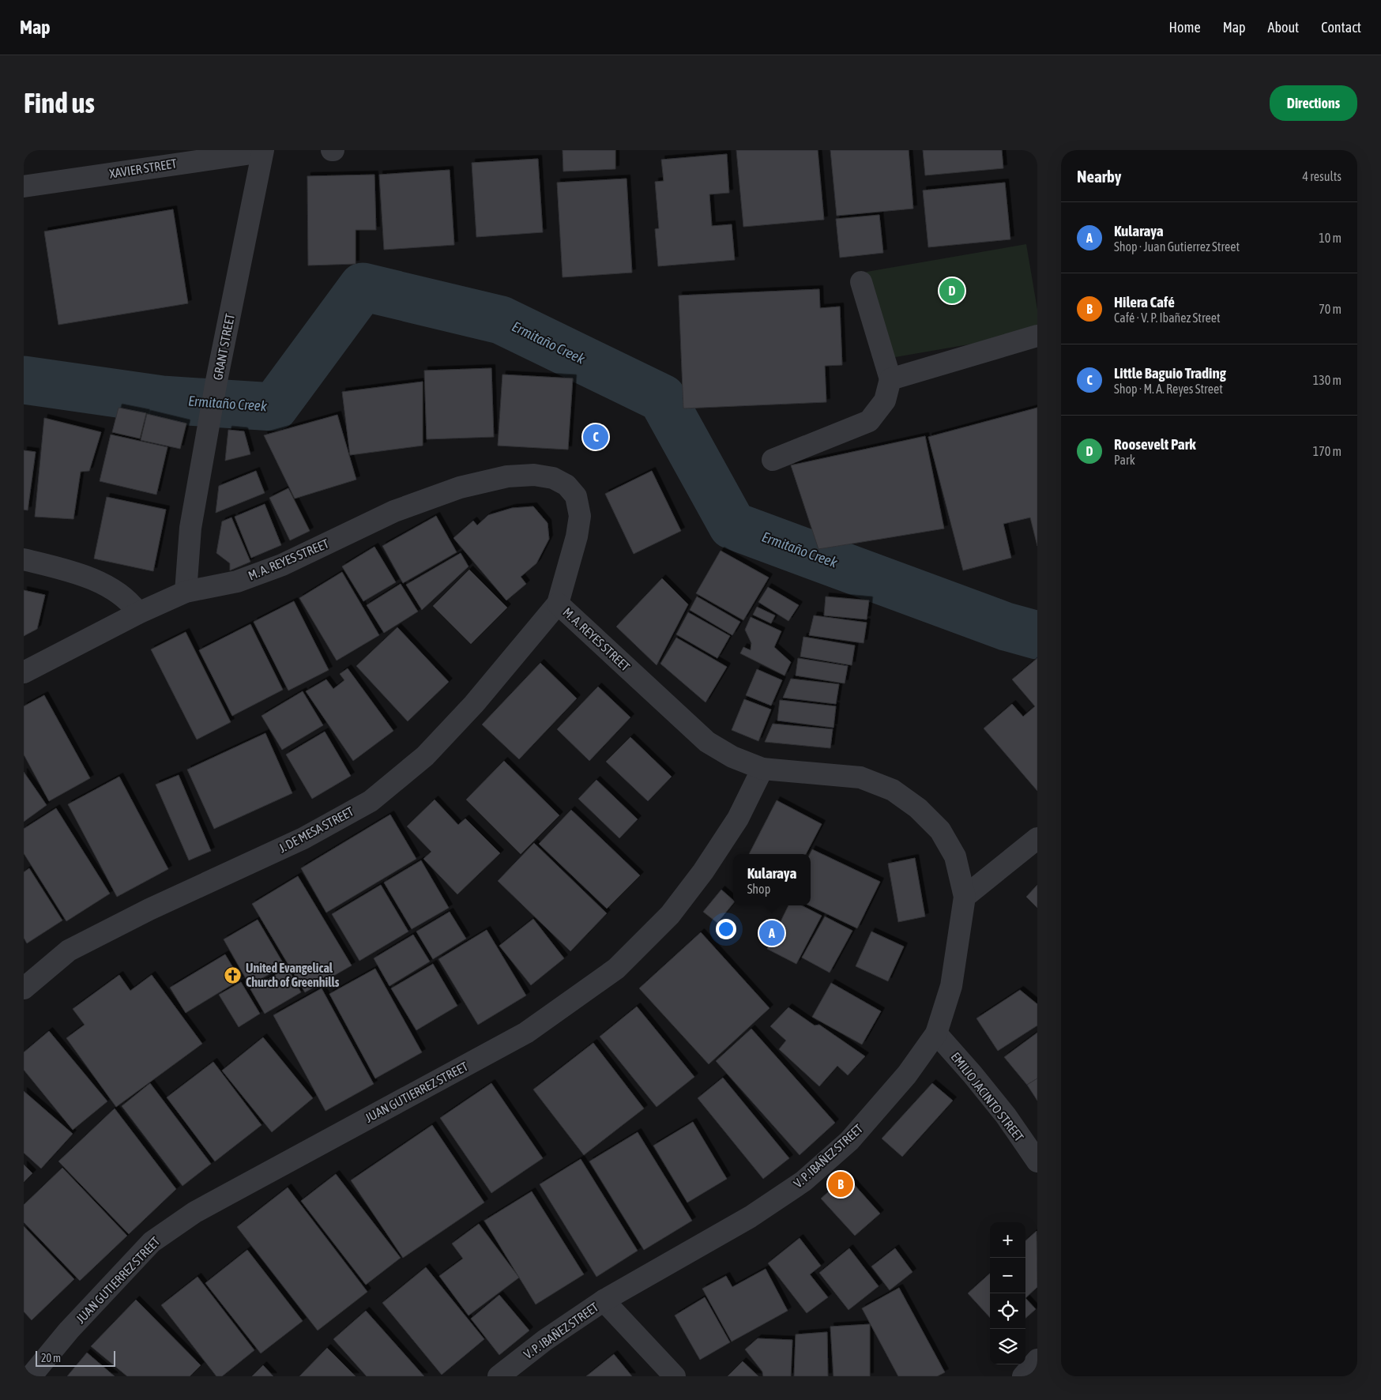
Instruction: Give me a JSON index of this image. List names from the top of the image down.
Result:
{
  "streets": {
    "street": [
      "XAVIER STREET",
      "GRANT STREET",
      "M. A. REYES STREET",
      "J. DE MESA STREET",
      "JUAN GUTIERREZ STREET",
      "EMILIO JACINTO STREET",
      "V. P. IBAÑEZ STREET"
    ]
  },
  "crossings": [
    ["XAVIER STREET", "GRANT STREET"],
    ["GRANT STREET", "M. A. REYES STREET"],
    ["M. A. REYES STREET", "J. DE MESA STREET"],
    ["M. A. REYES STREET", "JUAN GUTIERREZ STREET"],
    ["M. A. REYES STREET", "V. P. IBAÑEZ STREET"],
    ["EMILIO JACINTO STREET", "V. P. IBAÑEZ STREET"]
  ],
  "water": ["Ermitaño Creek"],
  "places": {
    "church": ["United Evangelical Church of Greenhills"]
  },
  "scale_bar": "20 m",
  "page": {
    "header": "Map",
    "nav": [
      "Home",
      "Map",
      "About",
      "Contact"
    ],
    "buttons": "Directions",
    "title": "Find us",
    "heading": ["Nearby", "4 results"],
    "list": [
      {
        "mark": "A",
        "name": "Kularaya",
        "note": "Shop · Juan Gutierrez Street",
        "value": "10 m"
      },
      {
        "mark": "B",
        "name": "Hilera Café",
        "note": "Café · V. P. Ibañez Street",
        "value": "70 m"
      },
      {
        "mark": "C",
        "name": "Little Baguio Trading",
        "note": "Shop · M. A. Reyes Street",
        "value": "130 m"
      },
      {
        "mark": "D",
        "name": "Roosevelt Park",
        "note": "Park",
        "value": "170 m"
      }
    ],
    "pins": [
      "D",
      "C",
      "A",
      "B"
    ],
    "popup": ["Kularaya", "Shop"],
    "map_buttons": ["+", "−"],
    "scale": "20 m"
  }
}
